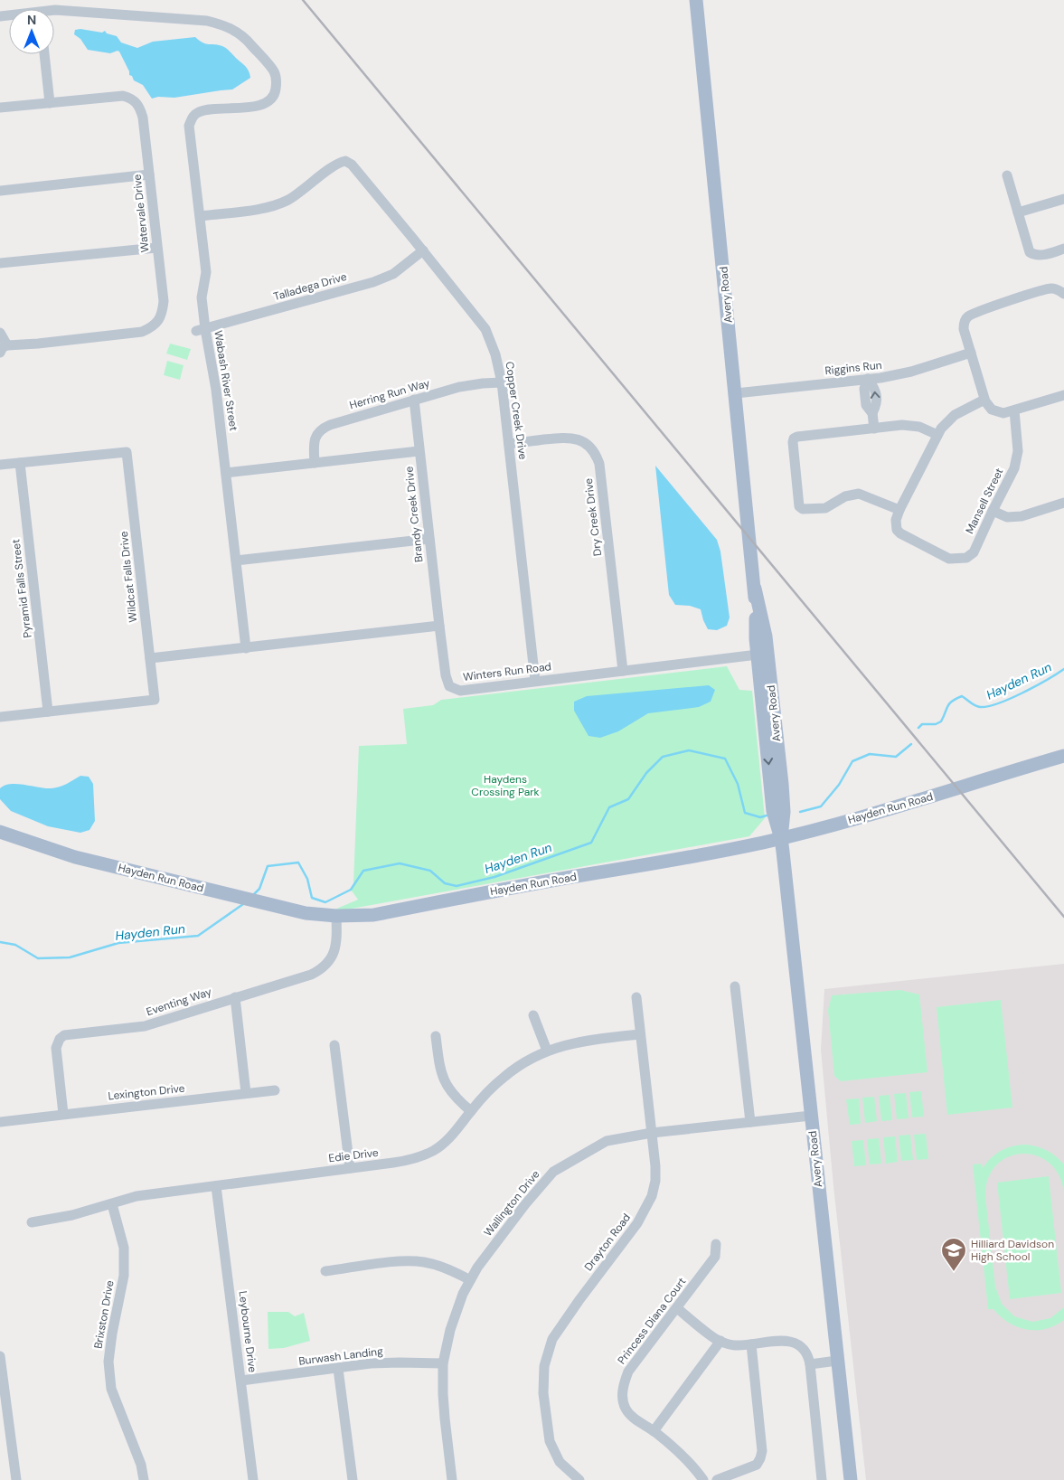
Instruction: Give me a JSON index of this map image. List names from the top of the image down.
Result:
{
  "streets": {
    "main road": ["Avery Road", "Hayden Run Road"],
    "street": [
      "Watervale Drive",
      "Talladega Drive",
      "Riggins Run",
      "Wabash River Street",
      "Herring Run Way",
      "Copper Creek Drive",
      "Mansell Street",
      "Brandy Creek Drive",
      "Dry Creek Drive",
      "Wildcat Falls Drive",
      "Pyramid Falls Street",
      "Winters Run Road",
      "Eventing Way",
      "Lexington Drive",
      "Edie Drive",
      "Wallington Drive",
      "Drayton Road",
      "Brixston Drive",
      "Princess Diana Court",
      "Leybourne Drive",
      "Burwash Landing"
    ]
  },
  "crossings": [
    ["Talladega Drive", "Wabash River Street"],
    ["Talladega Drive", "Copper Creek Drive"],
    ["Avery Road", "Riggins Run"],
    ["Avery Road", "Winters Run Road"],
    ["Avery Road", "Hayden Run Road"],
    ["Avery Road", "Wallington Drive"],
    ["Wabash River Street", "Copper Creek Drive"],
    ["Herring Run Way", "Copper Creek Drive"],
    ["Herring Run Way", "Brandy Creek Drive"],
    ["Copper Creek Drive", "Dry Creek Drive"],
    ["Copper Creek Drive", "Winters Run Road"],
    ["Brandy Creek Drive", "Winters Run Road"],
    ["Dry Creek Drive", "Winters Run Road"],
    ["Wildcat Falls Drive", "Pyramid Falls Street"],
    ["Hayden Run Road", "Eventing Way"],
    ["Eventing Way", "Lexington Drive"],
    ["Edie Drive", "Drayton Road"],
    ["Edie Drive", "Brixston Drive"],
    ["Edie Drive", "Leybourne Drive"],
    ["Wallington Drive", "Drayton Road"],
    ["Wallington Drive", "Burwash Landing"],
    ["Leybourne Drive", "Burwash Landing"]
  ],
  "water": ["Hayden Run"],
  "parks": ["Haydens Crossing Park"],
  "places": {
    "school or university": ["Hilliard Davidson High School"]
  },
  "north": "top"
}
